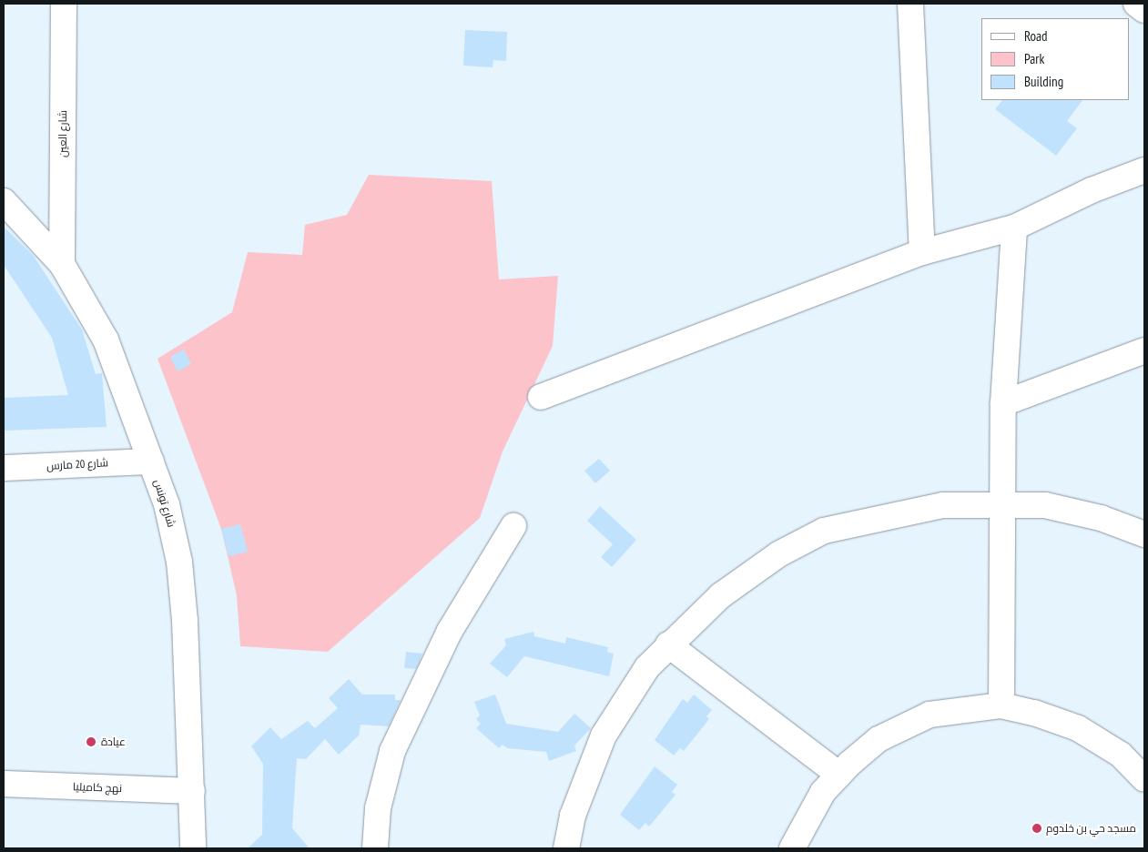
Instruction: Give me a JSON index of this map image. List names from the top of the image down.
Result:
{
  "streets": {
    "street": [
      "شارع العين",
      "شارع 20 مارس",
      "شارع تونس",
      "نهج كاميليا"
    ]
  },
  "crossings": [
    ["شارع العين", "شارع تونس"],
    ["شارع 20 مارس", "شارع تونس"],
    ["شارع تونس", "نهج كاميليا"]
  ],
  "places": ["عيادة", "مسجد حي بن خلدوم"],
  "legend": ["Road", "Park", "Building"]
}
